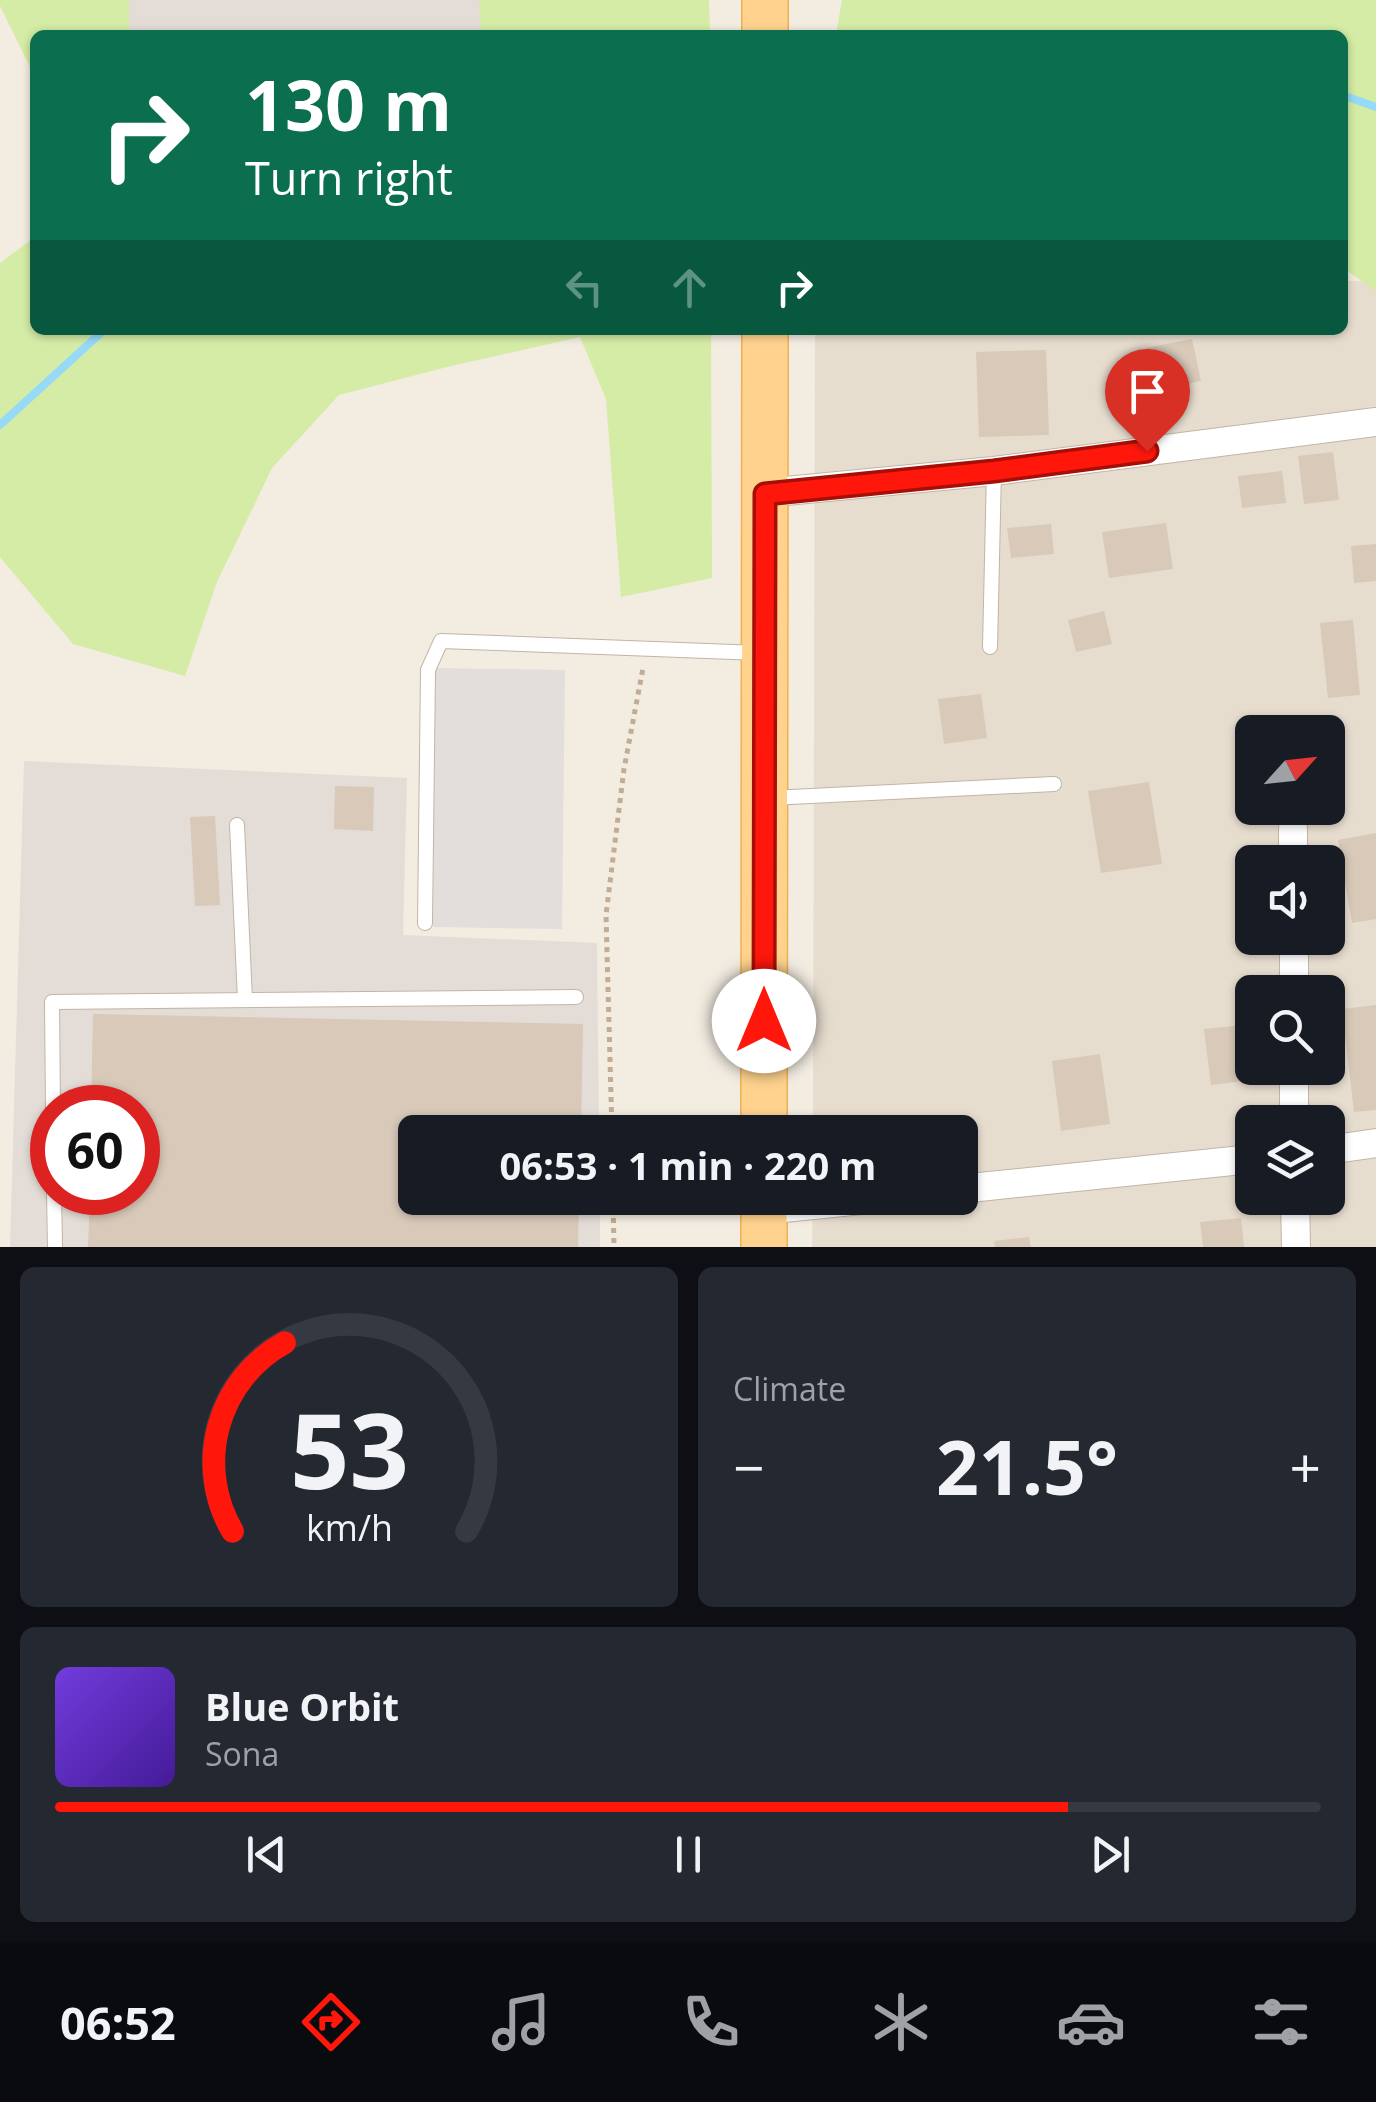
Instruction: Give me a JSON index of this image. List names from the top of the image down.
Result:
{
  "north": "top right",
  "page": {
    "turn": ["130 m", "Turn right"],
    "limit": "60",
    "trip": "06:53 · 1 min · 220 m",
    "tile": "Climate",
    "heat": ["−", "21.5°", "+"],
    "song": ["Blue Orbit", "Sona"],
    "tabs": "06:52",
    "gauge": ["53", "km/h"]
  }
}
